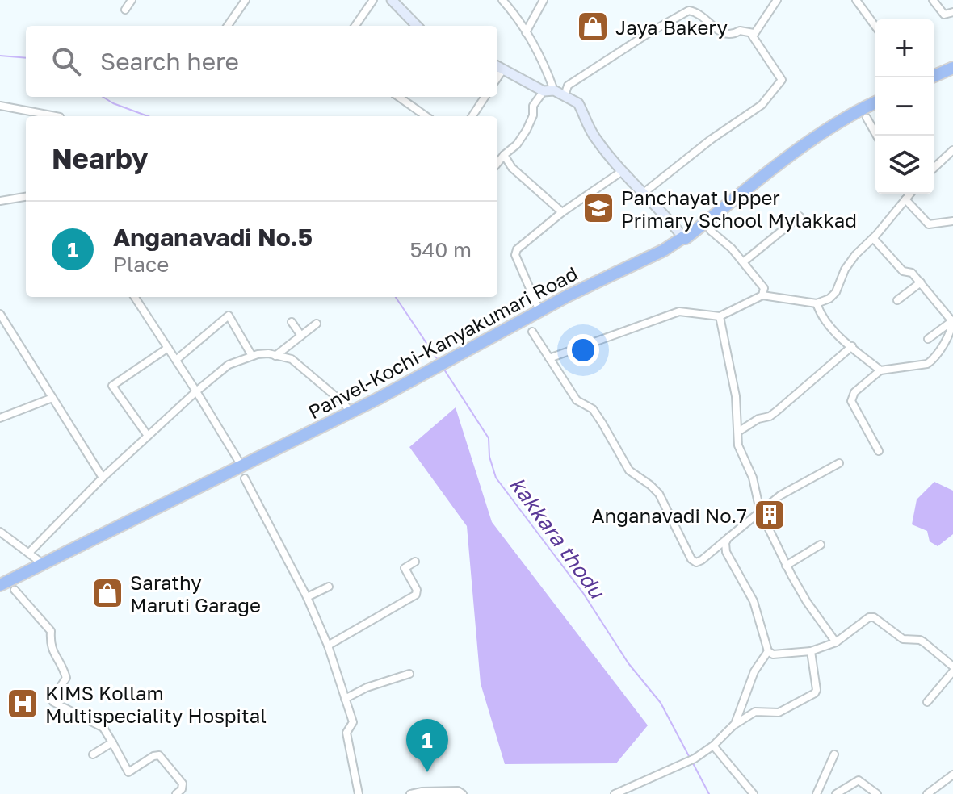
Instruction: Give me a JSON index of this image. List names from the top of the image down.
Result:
{
  "streets": {
    "highway": ["Panvel-Kochi-Kanyakumari Road"]
  },
  "water": ["kakkara thodu"],
  "places": {
    "shop": ["Jaya Bakery", "Sarathy Maruti Garage"],
    "school or university": ["Panchayat Upper Primary School Mylakkad"],
    "building": ["Anganavadi No.7"],
    "hospital": ["KIMS Kollam Multispeciality Hospital"]
  },
  "page": {
    "map_buttons": ["+", "−"],
    "search": "Search here",
    "heading": "Nearby",
    "list": [
      {
        "mark": "1",
        "name": "Anganavadi No.5",
        "note": "Place",
        "value": "540 m"
      }
    ],
    "pins": "1"
  }
}
